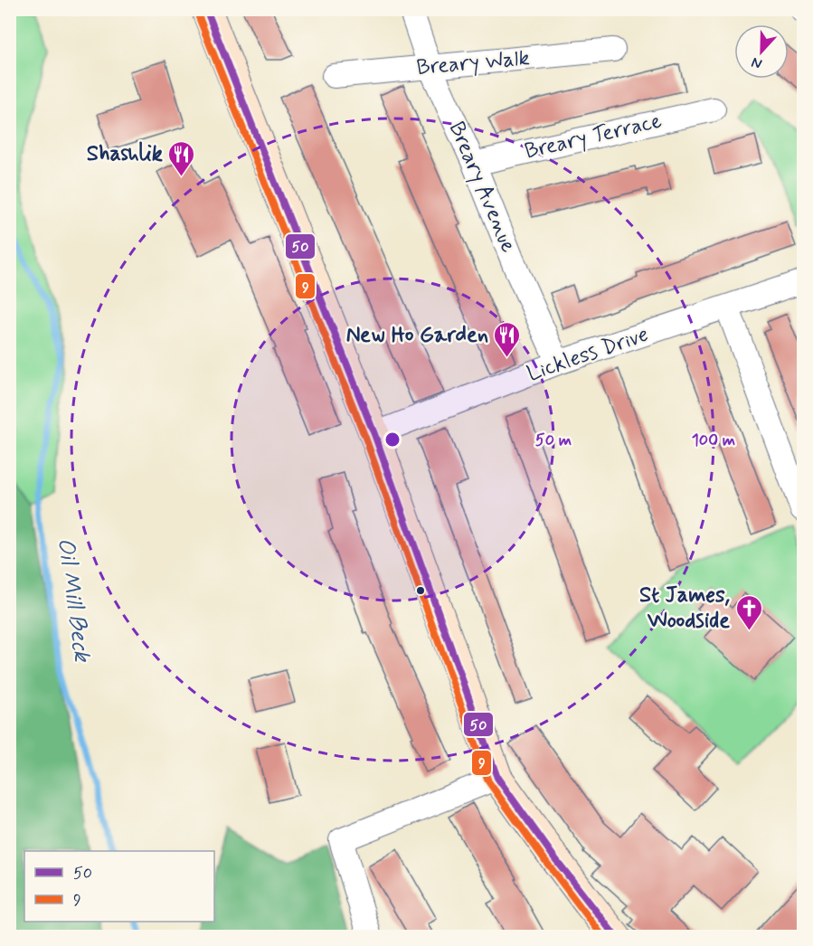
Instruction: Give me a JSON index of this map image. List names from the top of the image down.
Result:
{
  "streets": {
    "street": [
      "Breary Walk",
      "Breary Terrace",
      "Breary Avenue",
      "Lickless Drive"
    ]
  },
  "crossings": [
    ["Breary Walk", "Breary Avenue"],
    ["Breary Terrace", "Breary Avenue"],
    ["Breary Avenue", "Lickless Drive"]
  ],
  "water": ["Oil Mill Beck"],
  "places": {
    "restaurant": ["Shashlik", "New Ho Garden"],
    "church": ["St James, Woodside"]
  },
  "lines": ["transit line 50", "transit line 9"],
  "legend": ["50", "9"],
  "north": "bottom",
  "rings": ["50 m", "100 m"]
}
